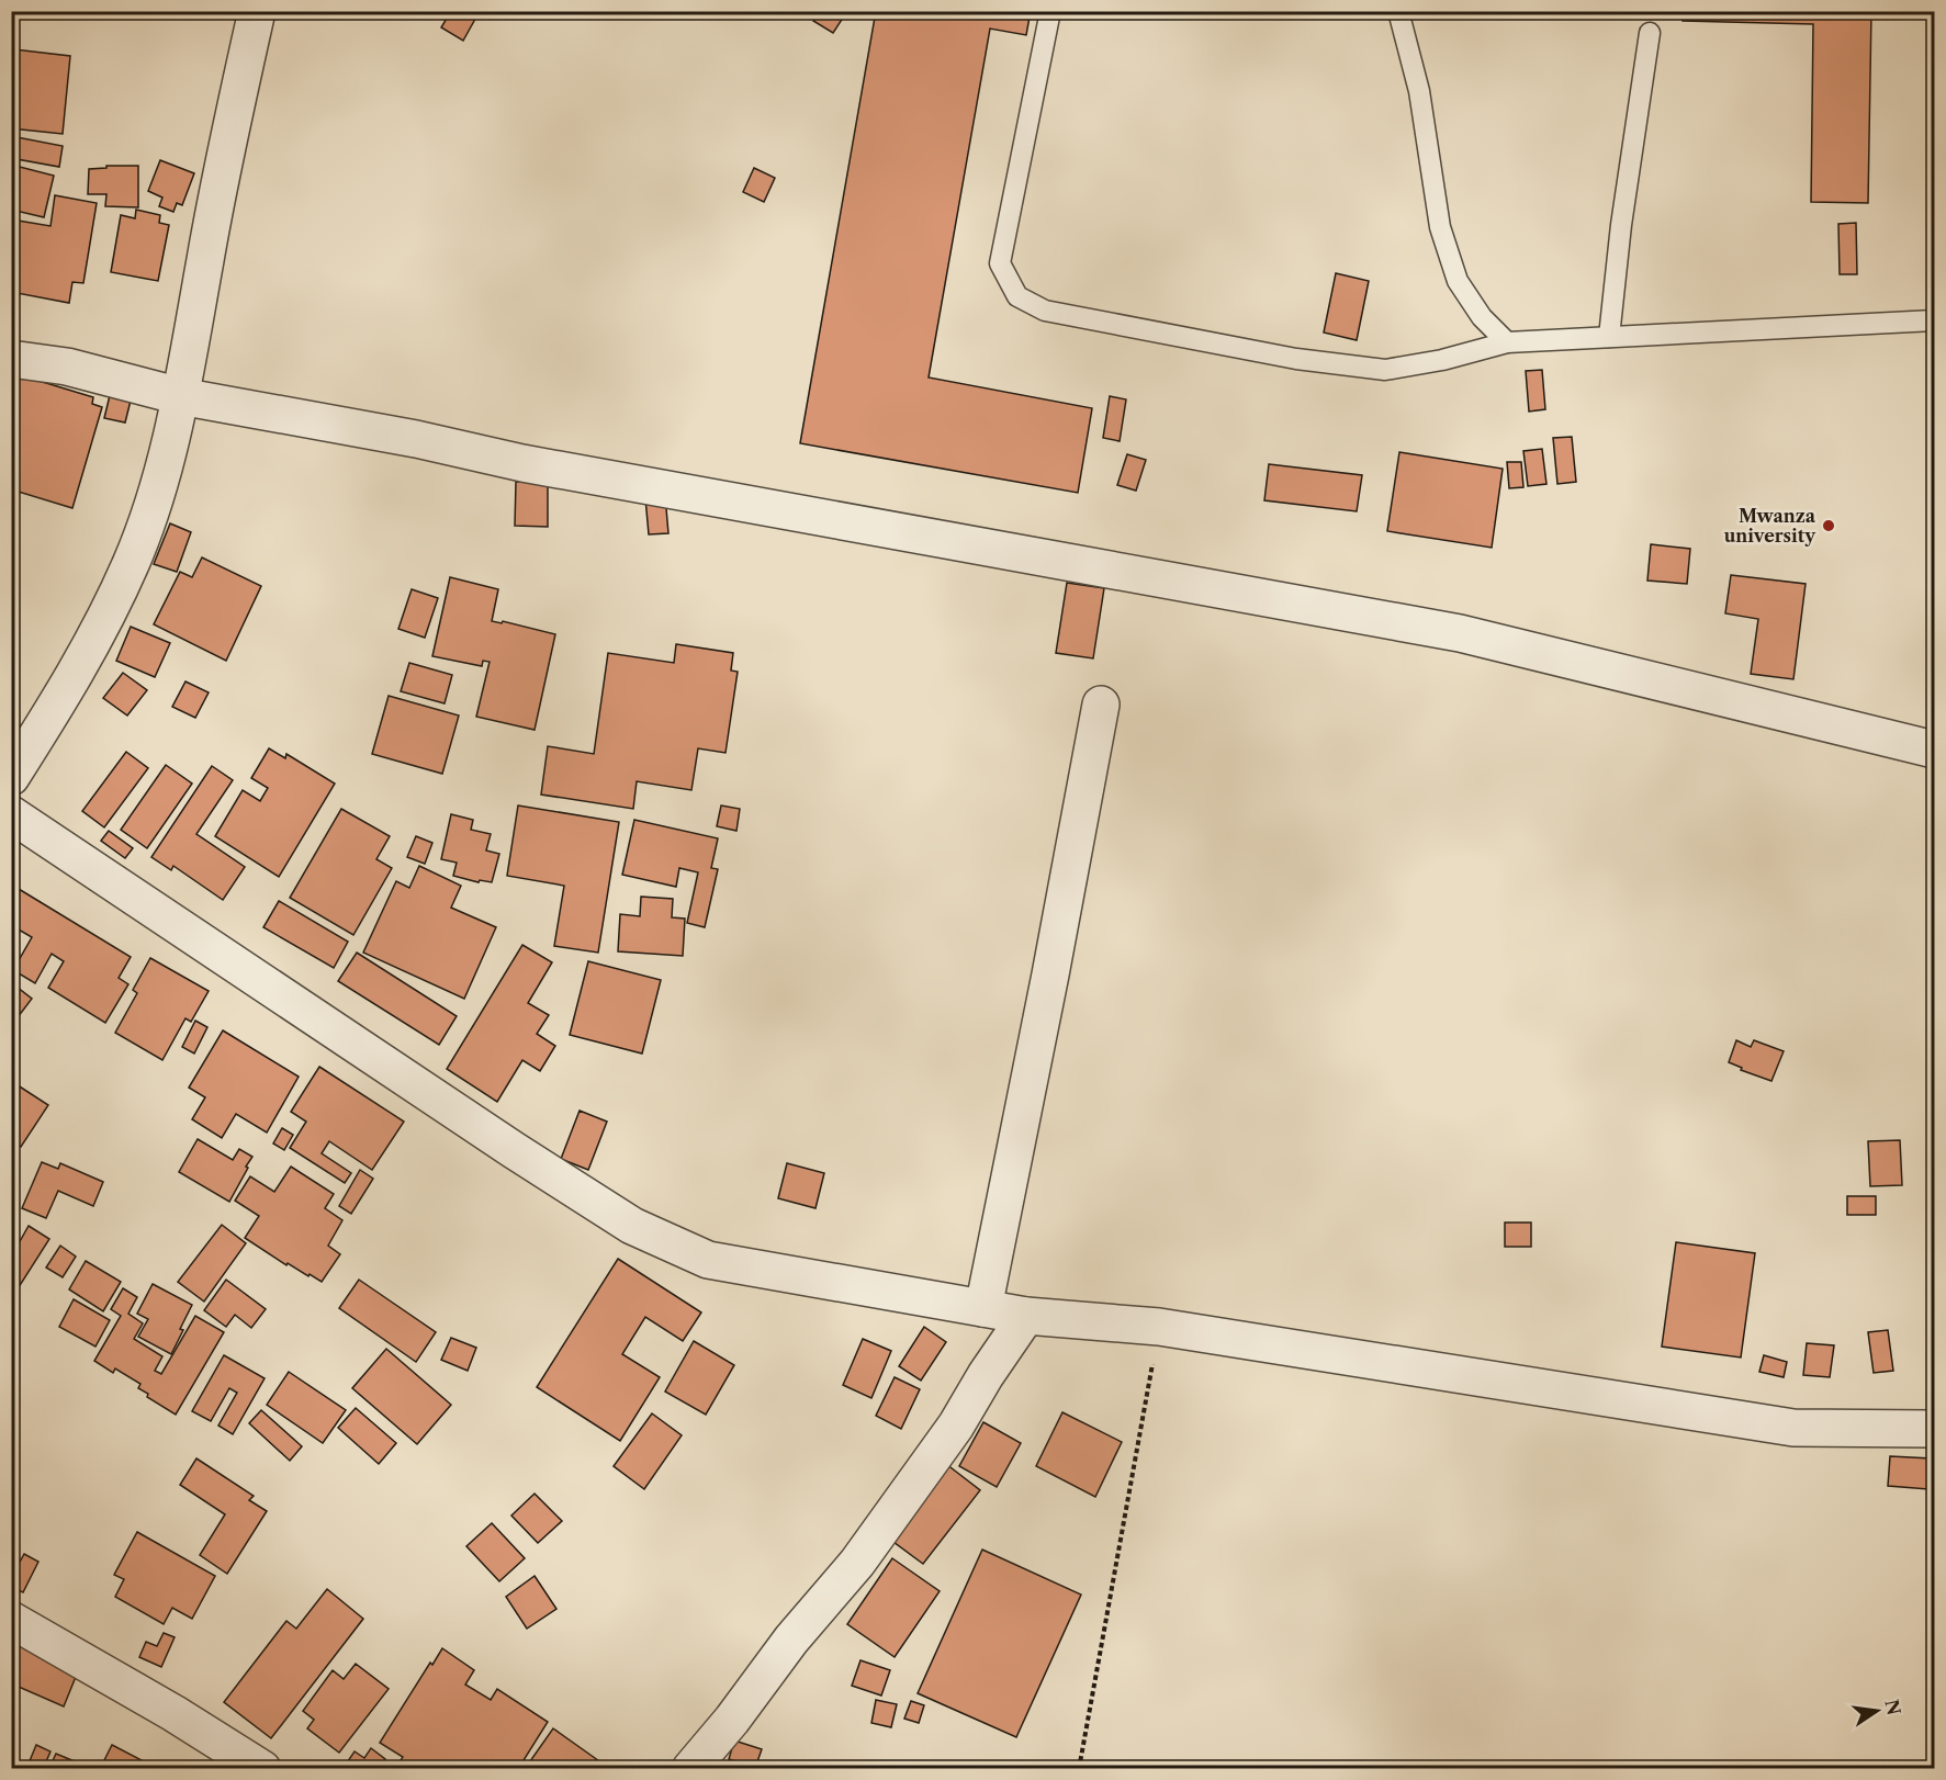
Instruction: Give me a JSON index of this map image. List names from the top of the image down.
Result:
{
  "places": ["Mwanza university"],
  "north": "right"
}
